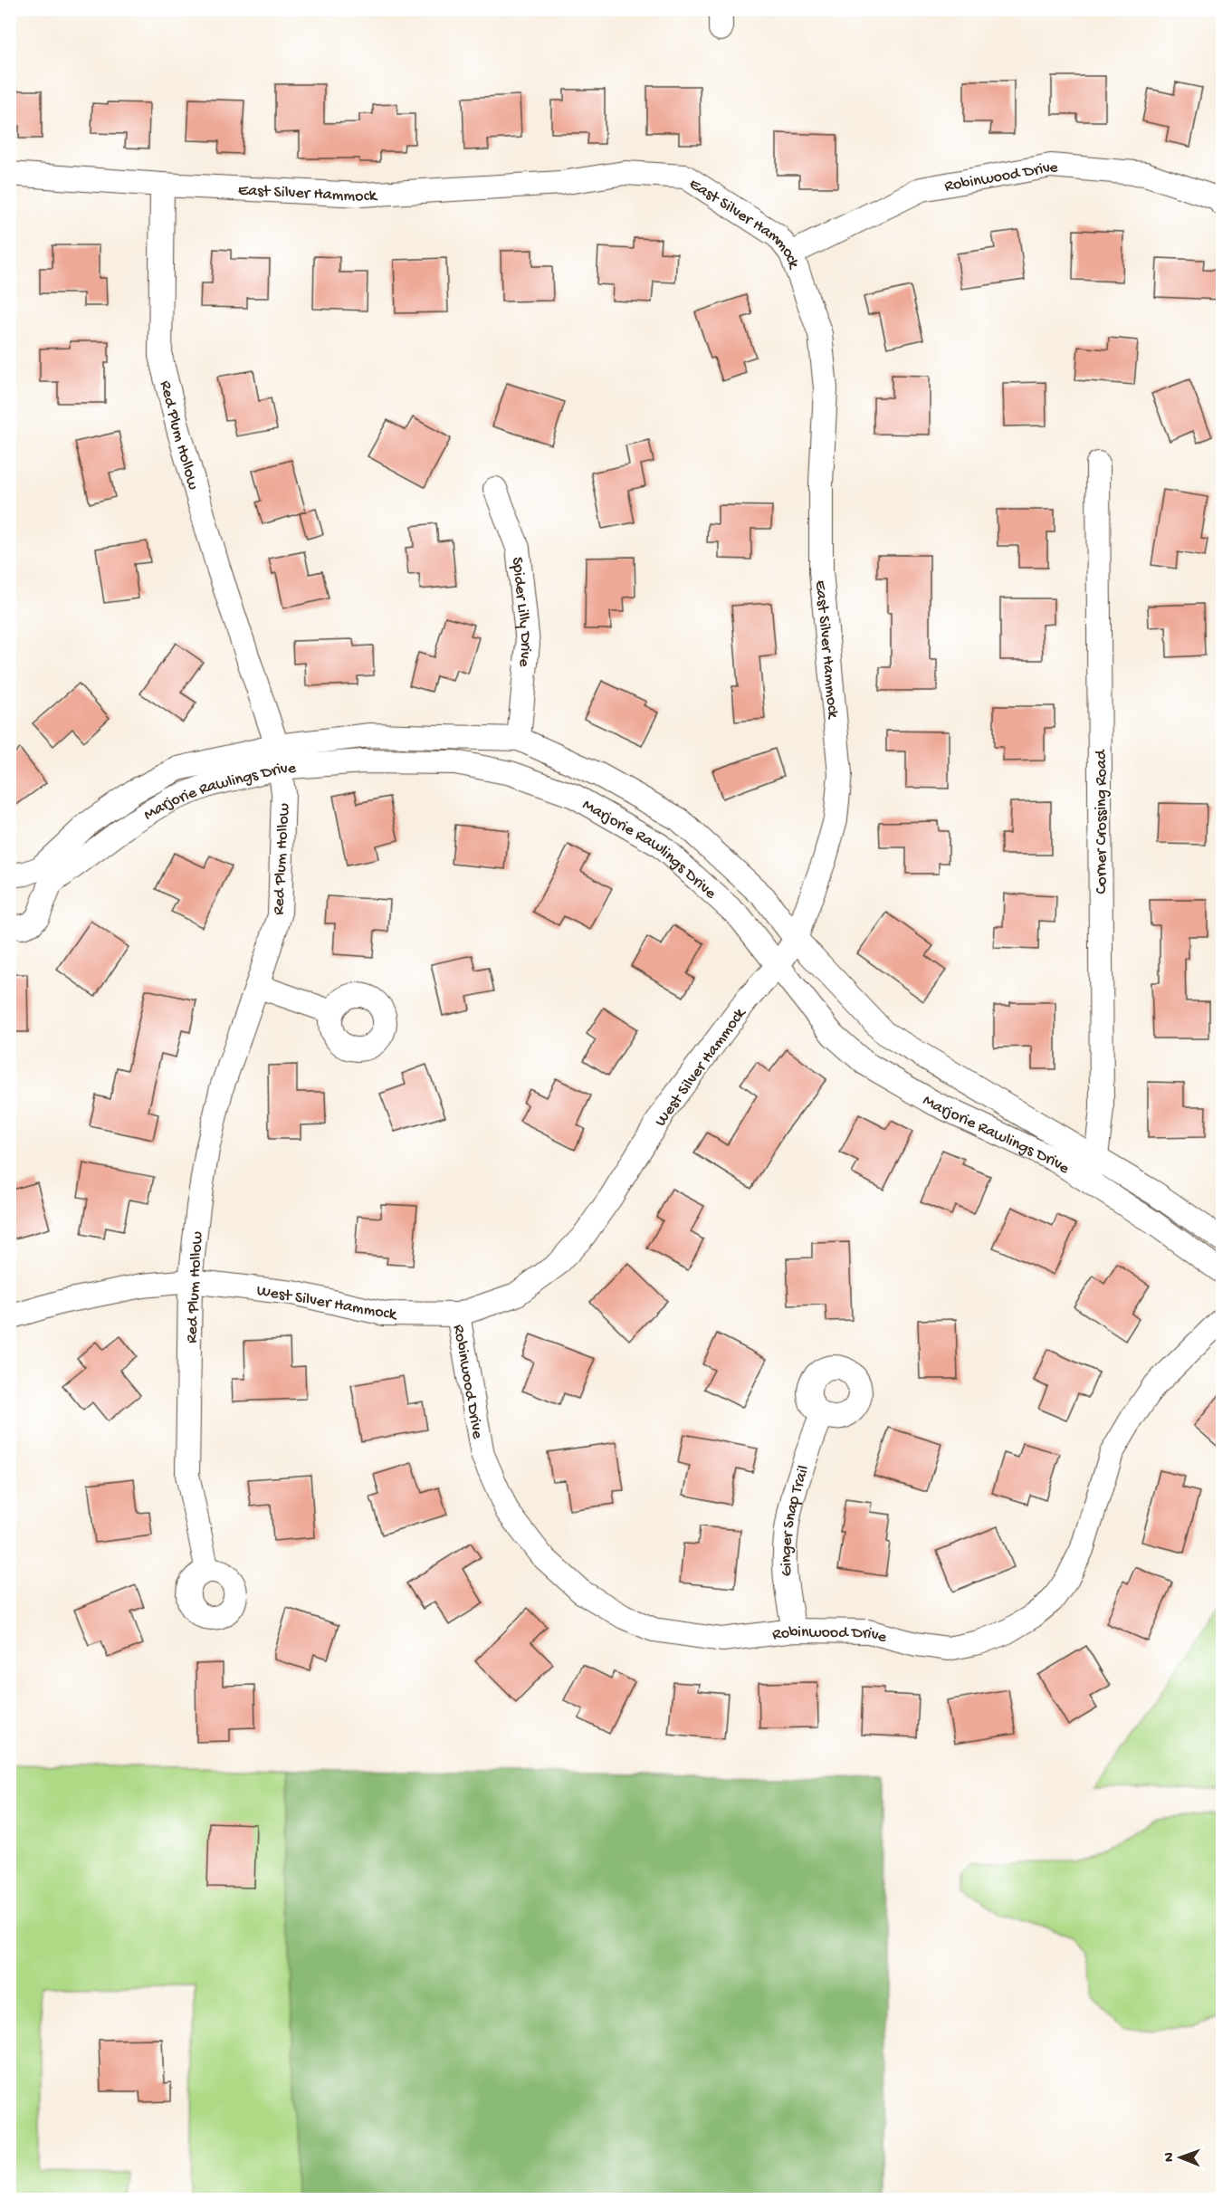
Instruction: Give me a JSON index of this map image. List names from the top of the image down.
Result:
{
  "streets": {
    "street": [
      "Robinwood Drive",
      "East Silver Hammock",
      "Red Plum Hollow",
      "Spider Lilly Drive",
      "Marjorie Rawlings Drive",
      "Corner Crossing Road",
      "West Silver Hammock",
      "Ginger Snap Trail"
    ]
  },
  "crossings": [
    ["Robinwood Drive", "East Silver Hammock"],
    ["Robinwood Drive", "West Silver Hammock"],
    ["Robinwood Drive", "Ginger Snap Trail"],
    ["East Silver Hammock", "Red Plum Hollow"],
    ["East Silver Hammock", "Marjorie Rawlings Drive"],
    ["East Silver Hammock", "West Silver Hammock"],
    ["Red Plum Hollow", "Marjorie Rawlings Drive"],
    ["Red Plum Hollow", "West Silver Hammock"],
    ["Spider Lilly Drive", "Marjorie Rawlings Drive"],
    ["Marjorie Rawlings Drive", "Corner Crossing Road"],
    ["Marjorie Rawlings Drive", "West Silver Hammock"]
  ],
  "north": "left"
}
